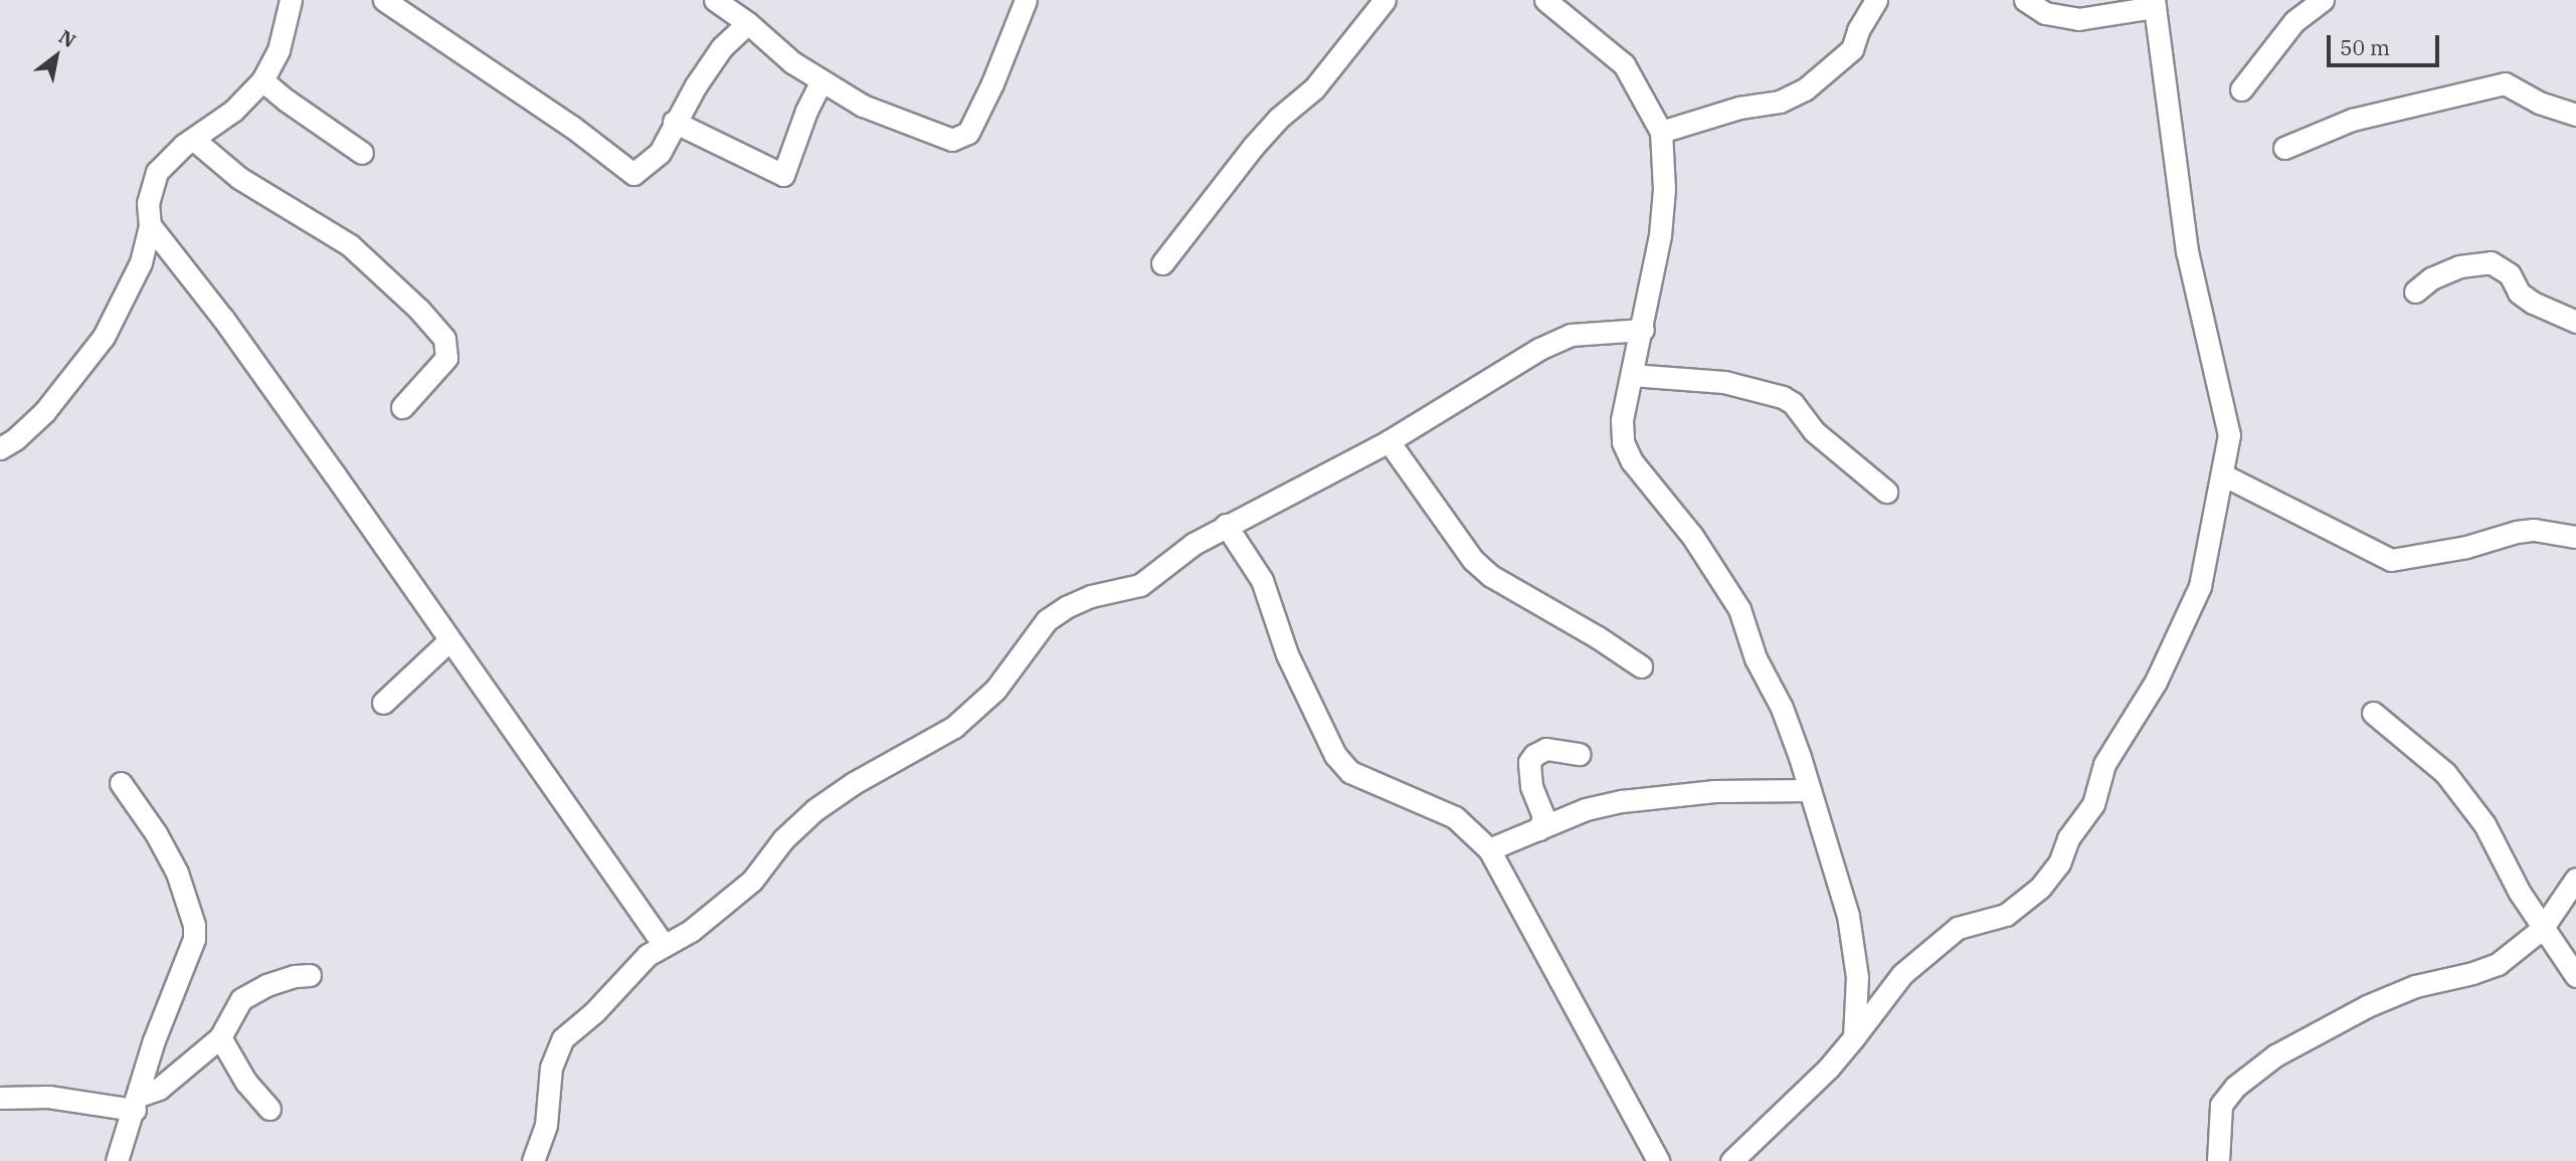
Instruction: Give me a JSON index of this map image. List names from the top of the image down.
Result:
{
  "scale_bar": "50 m",
  "north": "top right"
}
